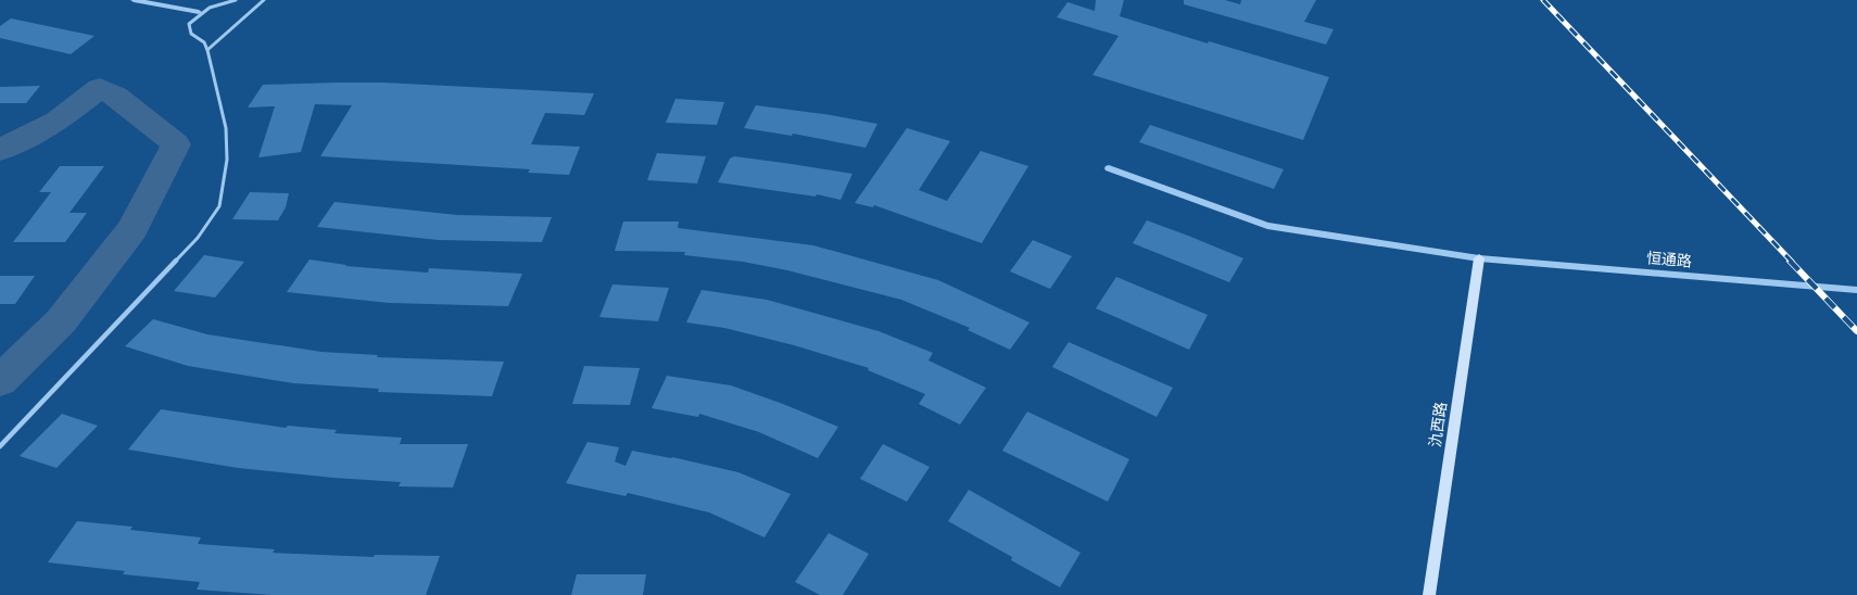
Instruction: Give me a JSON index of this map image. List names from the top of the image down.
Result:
{
  "streets": {
    "main road": ["氿西路"],
    "street": ["恒通路"]
  },
  "crossings": [
    ["恒通路", "氿西路"]
  ]
}
